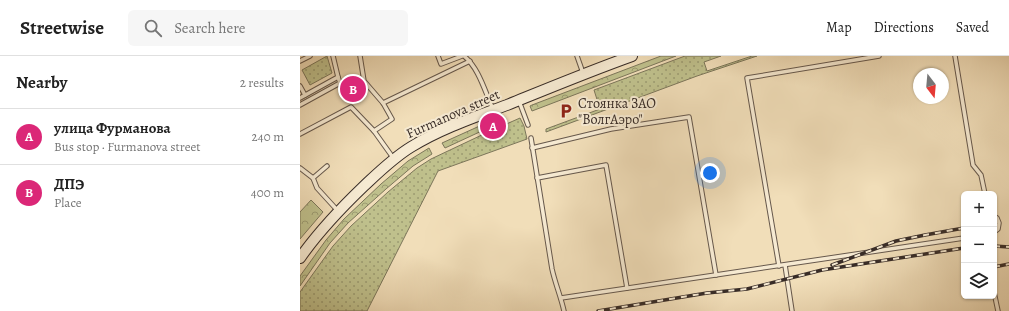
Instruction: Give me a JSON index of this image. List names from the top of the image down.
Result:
{
  "streets": {
    "main road": ["Furmanova street"]
  },
  "places": {
    "parking": ["Стоянка ЗАО \"ВолгАэро\""]
  },
  "north": "bottom",
  "page": {
    "header": "Streetwise",
    "search": "Search here",
    "nav": ["Map", "Directions", "Saved"],
    "heading": ["Nearby", "2 results"],
    "pins": ["B", "A"],
    "list": [
      {
        "mark": "A",
        "name": "улица Фурманова",
        "note": "Bus stop · Furmanova street",
        "value": "240 m"
      },
      {
        "mark": "B",
        "name": "ДПЭ",
        "note": "Place",
        "value": "400 m"
      }
    ],
    "map_buttons": ["+", "−"]
  }
}
